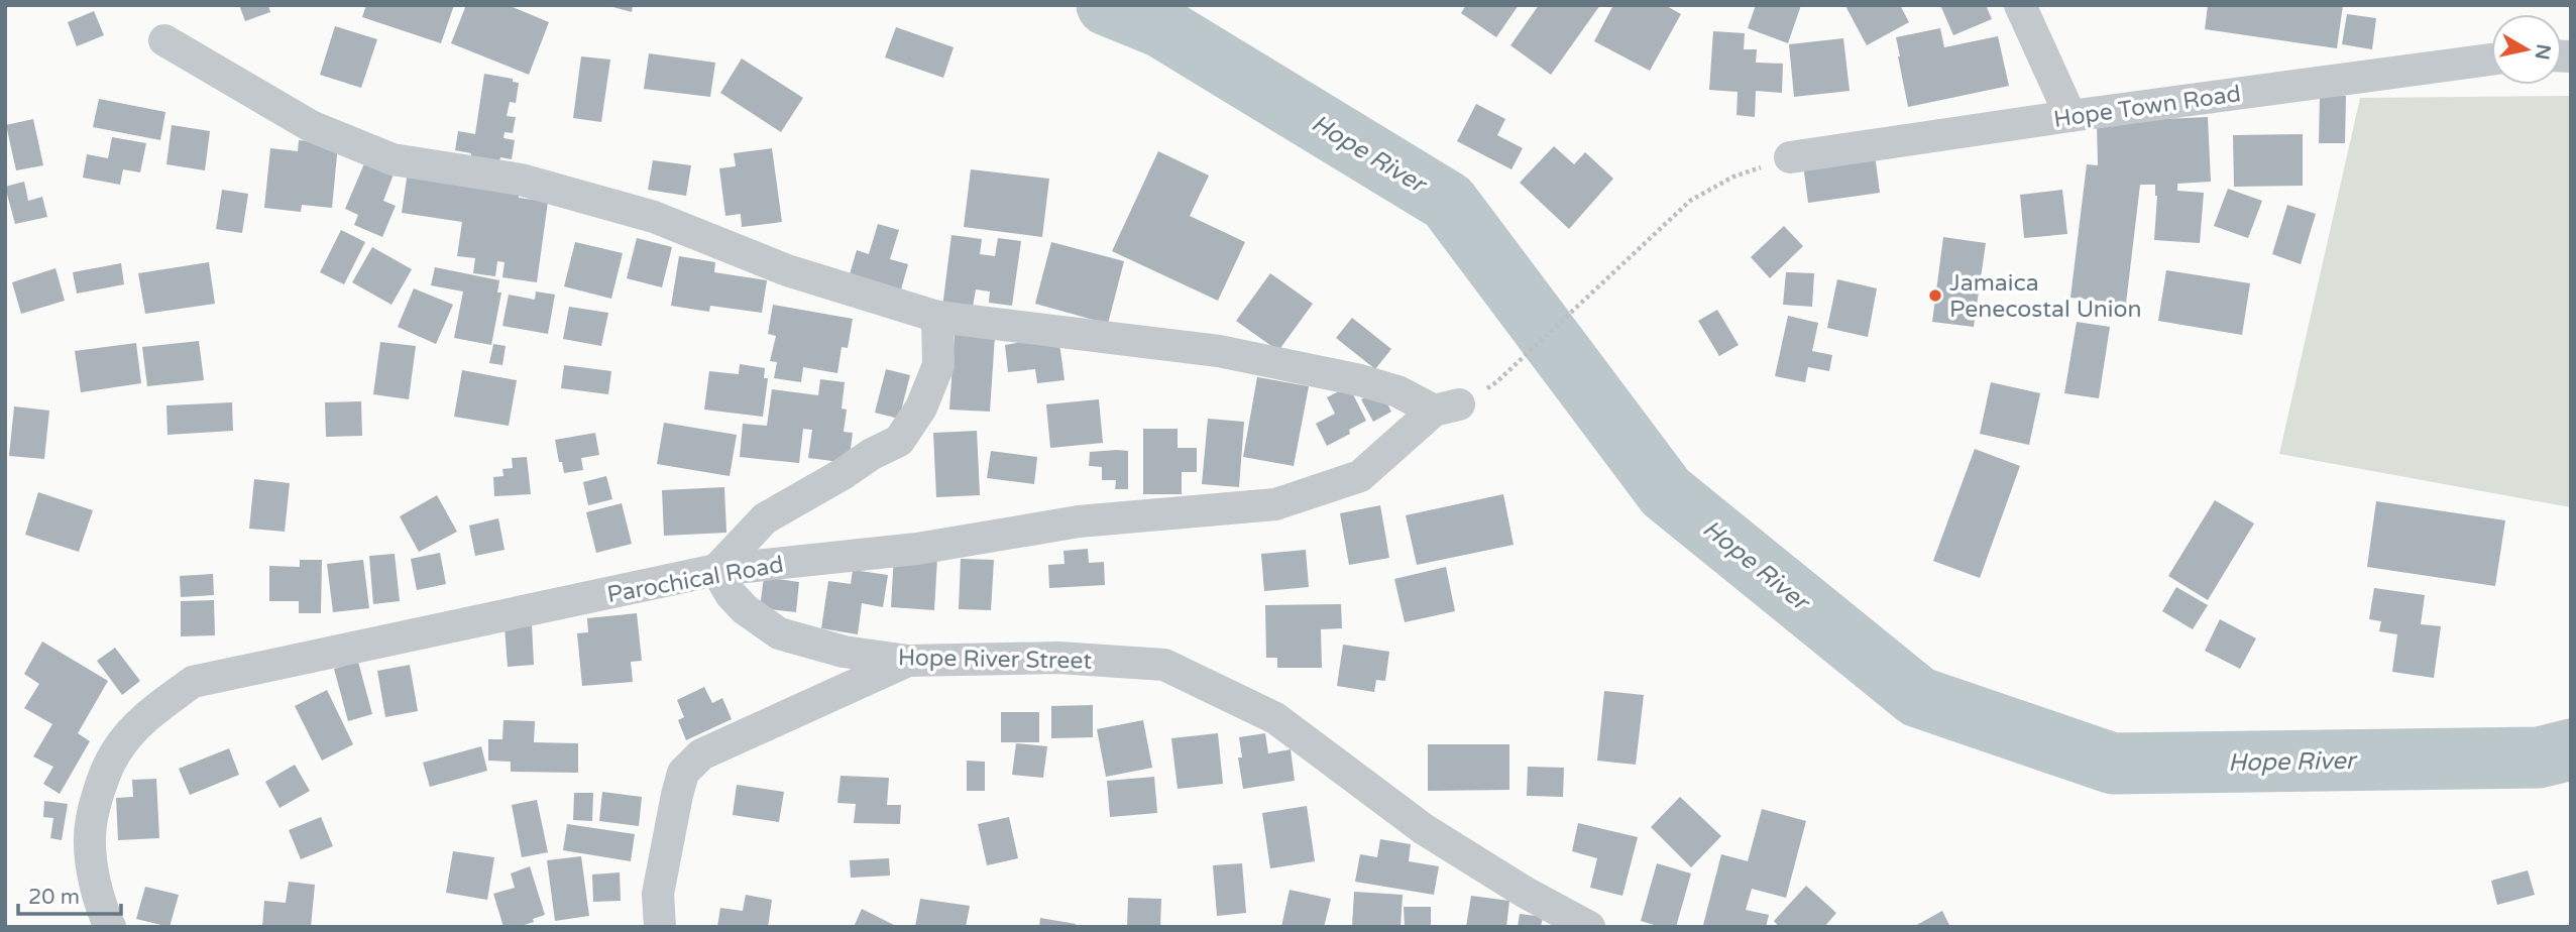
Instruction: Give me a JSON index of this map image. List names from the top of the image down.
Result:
{
  "streets": {
    "street": ["Hope Town Road", "Parochical Road", "Hope River Street"]
  },
  "crossings": [
    ["Parochical Road", "Hope River Street"]
  ],
  "water": ["Hope River"],
  "places": ["Jamaica Penecostal Union"],
  "scale_bar": "20 m",
  "north": "right"
}
